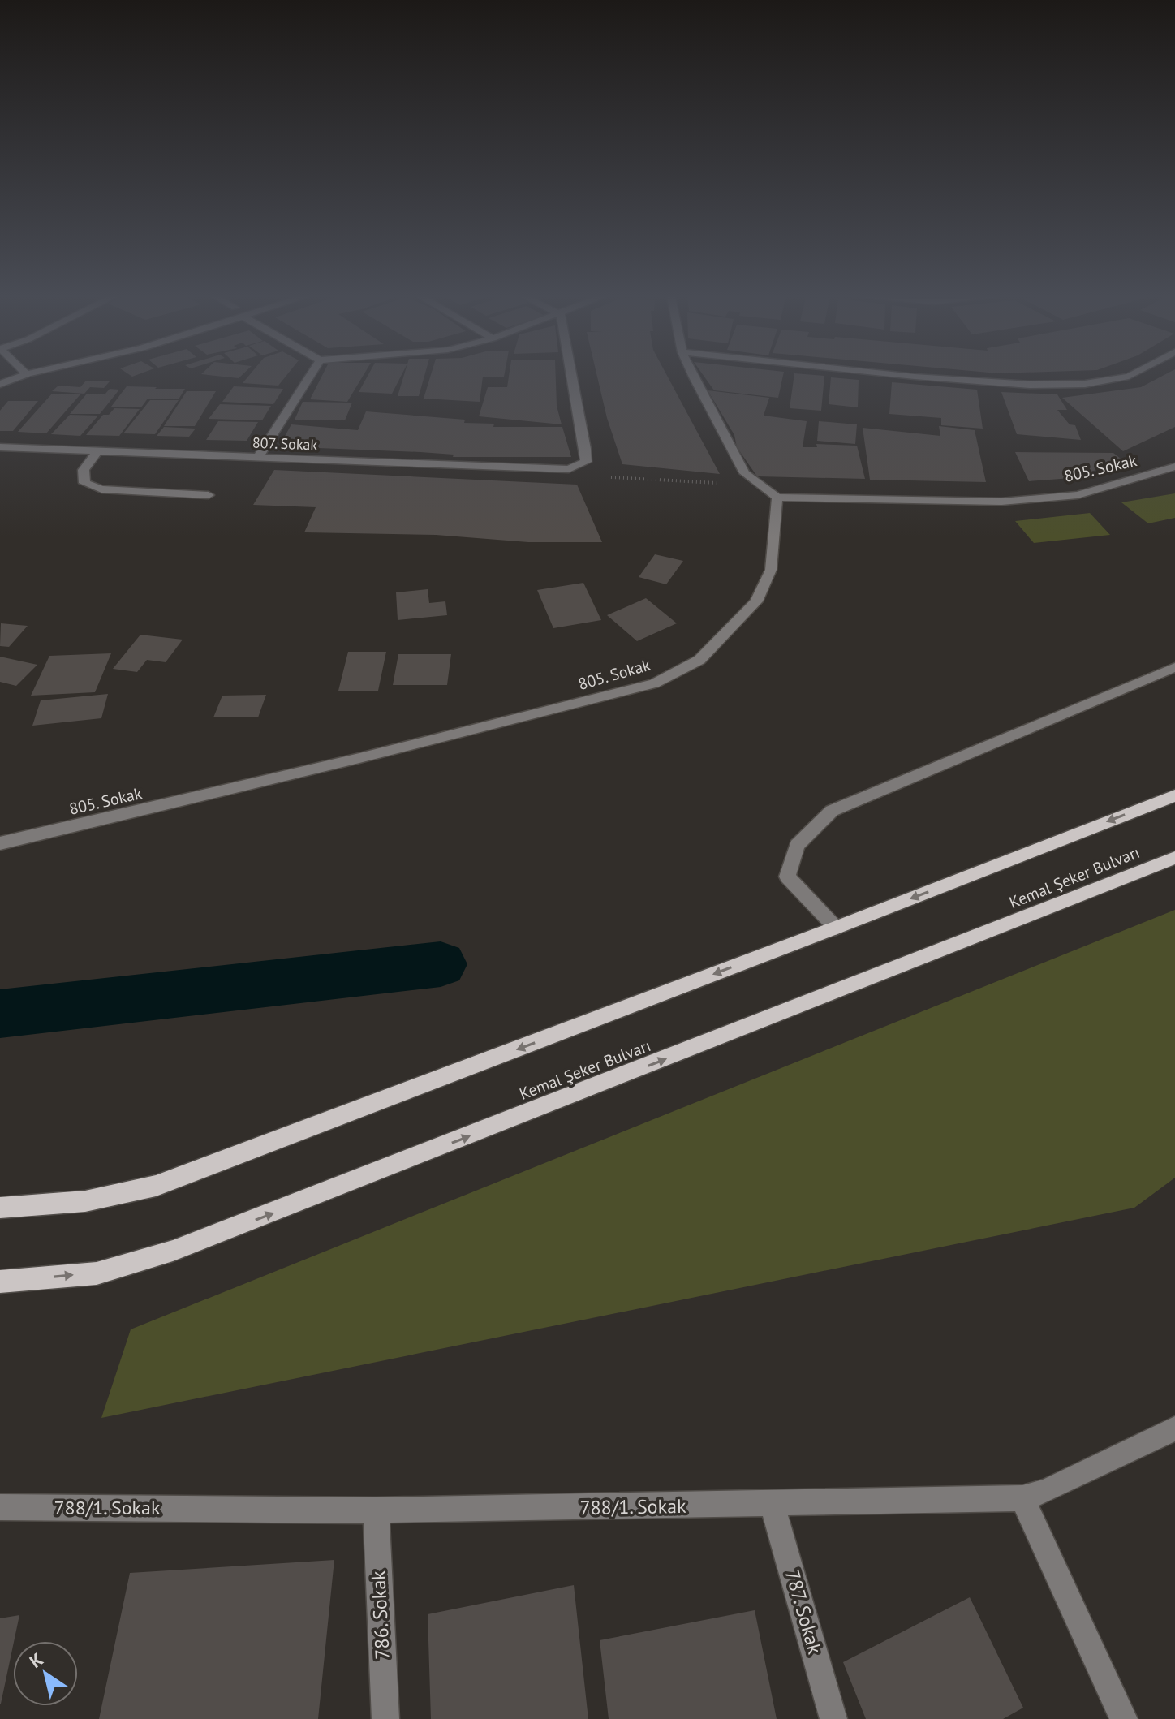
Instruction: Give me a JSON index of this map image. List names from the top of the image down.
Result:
{
  "streets": {
    "main road": ["Kemal Şeker Bulvarı"],
    "street": [
      "807. Sokak",
      "805. Sokak",
      "788/1. Sokak",
      "787. Sokak",
      "786. Sokak"
    ]
  },
  "crossings": [
    ["788/1. Sokak", "787. Sokak"],
    ["788/1. Sokak", "786. Sokak"]
  ],
  "north": "top left"
}
